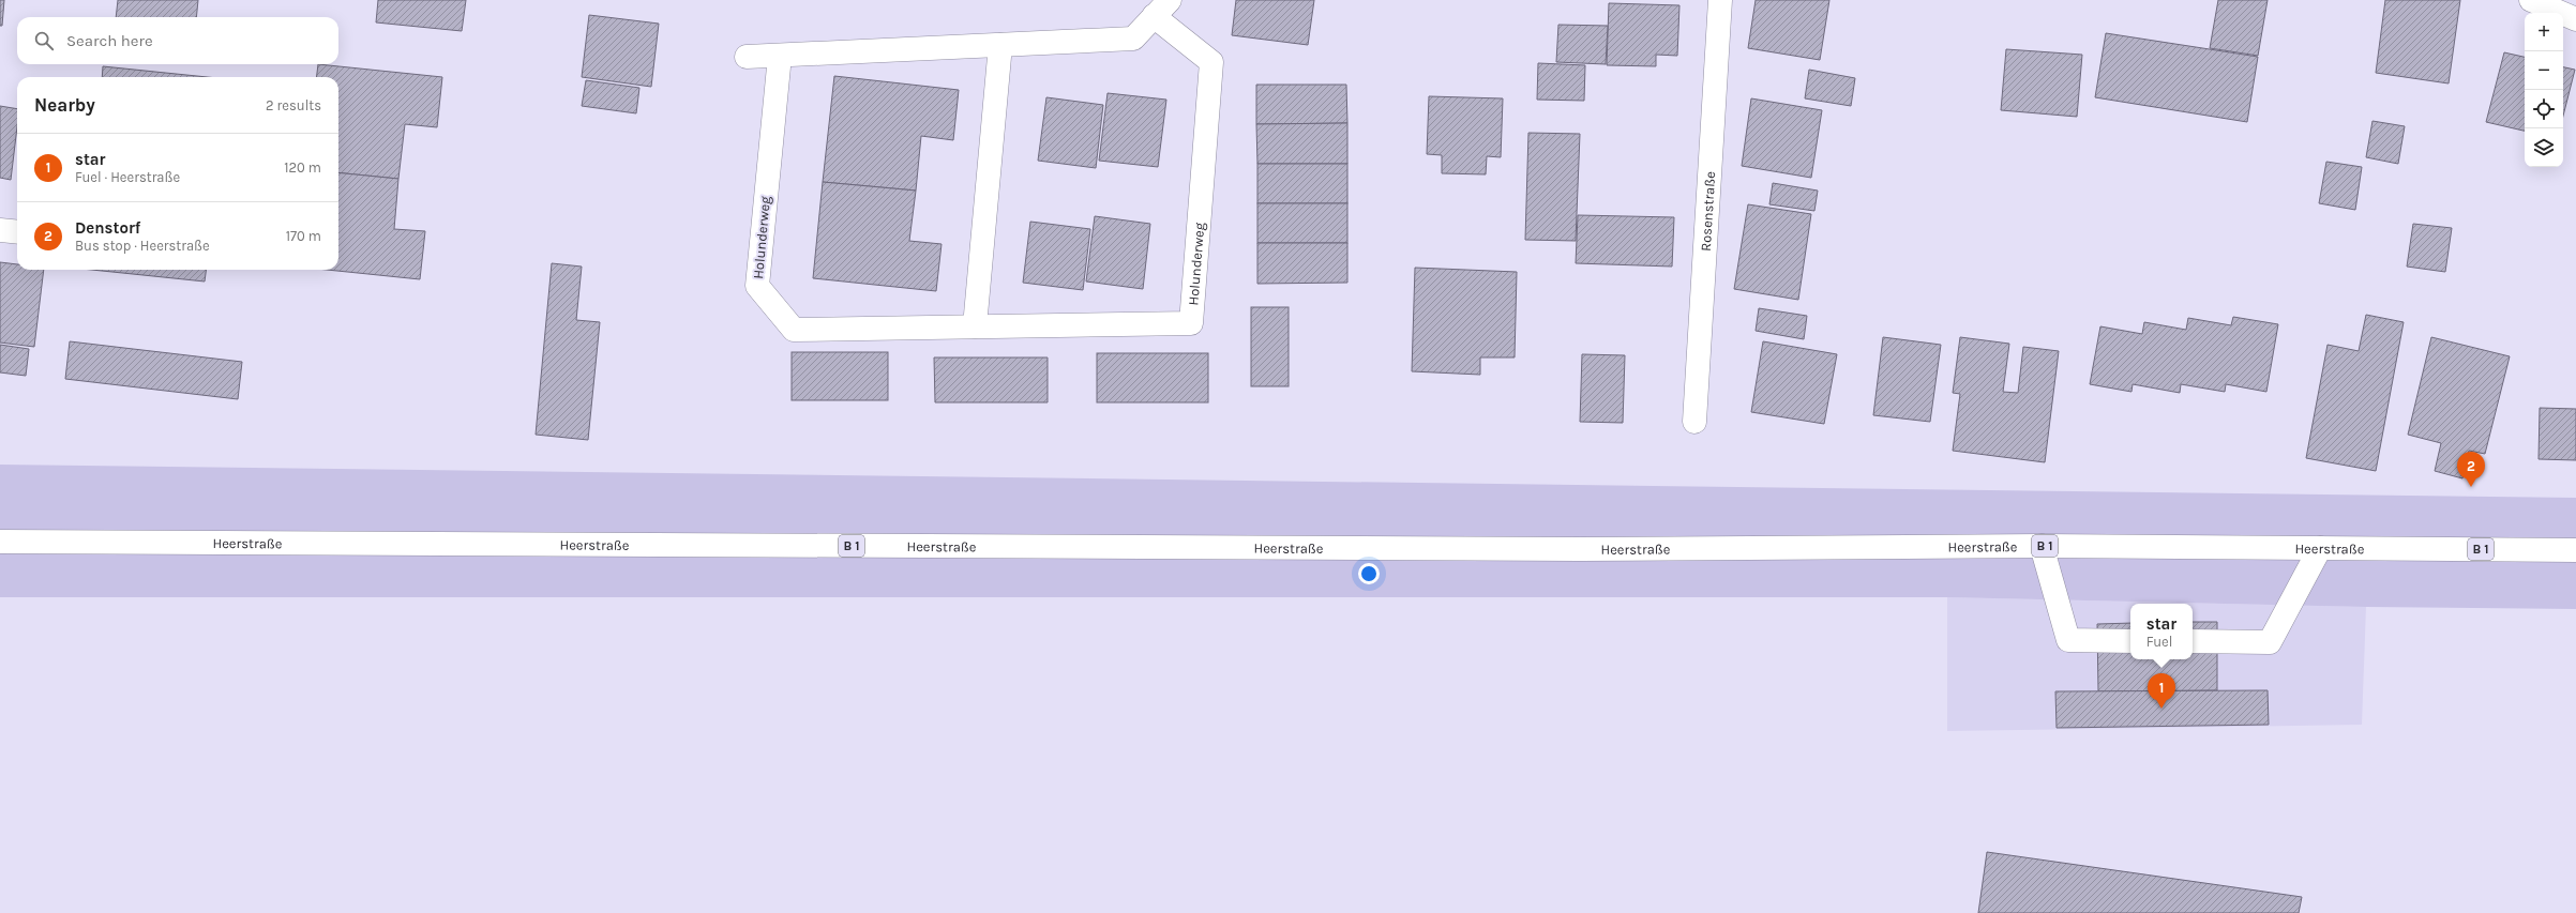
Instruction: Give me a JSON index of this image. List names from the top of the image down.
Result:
{
  "streets": {
    "main road": [
      "Rosenstraße",
      "Holunderweg",
      "Heerstraße",
      "B 1"
    ]
  },
  "page": {
    "map_buttons": ["+", "−"],
    "search": "Search here",
    "heading": ["Nearby", "2 results"],
    "list": [
      {
        "mark": "1",
        "name": "star",
        "note": "Fuel · Heerstraße",
        "value": "120 m"
      },
      {
        "mark": "2",
        "name": "Denstorf",
        "note": "Bus stop · Heerstraße",
        "value": "170 m"
      }
    ],
    "pins": ["2", "1"],
    "popup": ["star", "Fuel"]
  }
}
